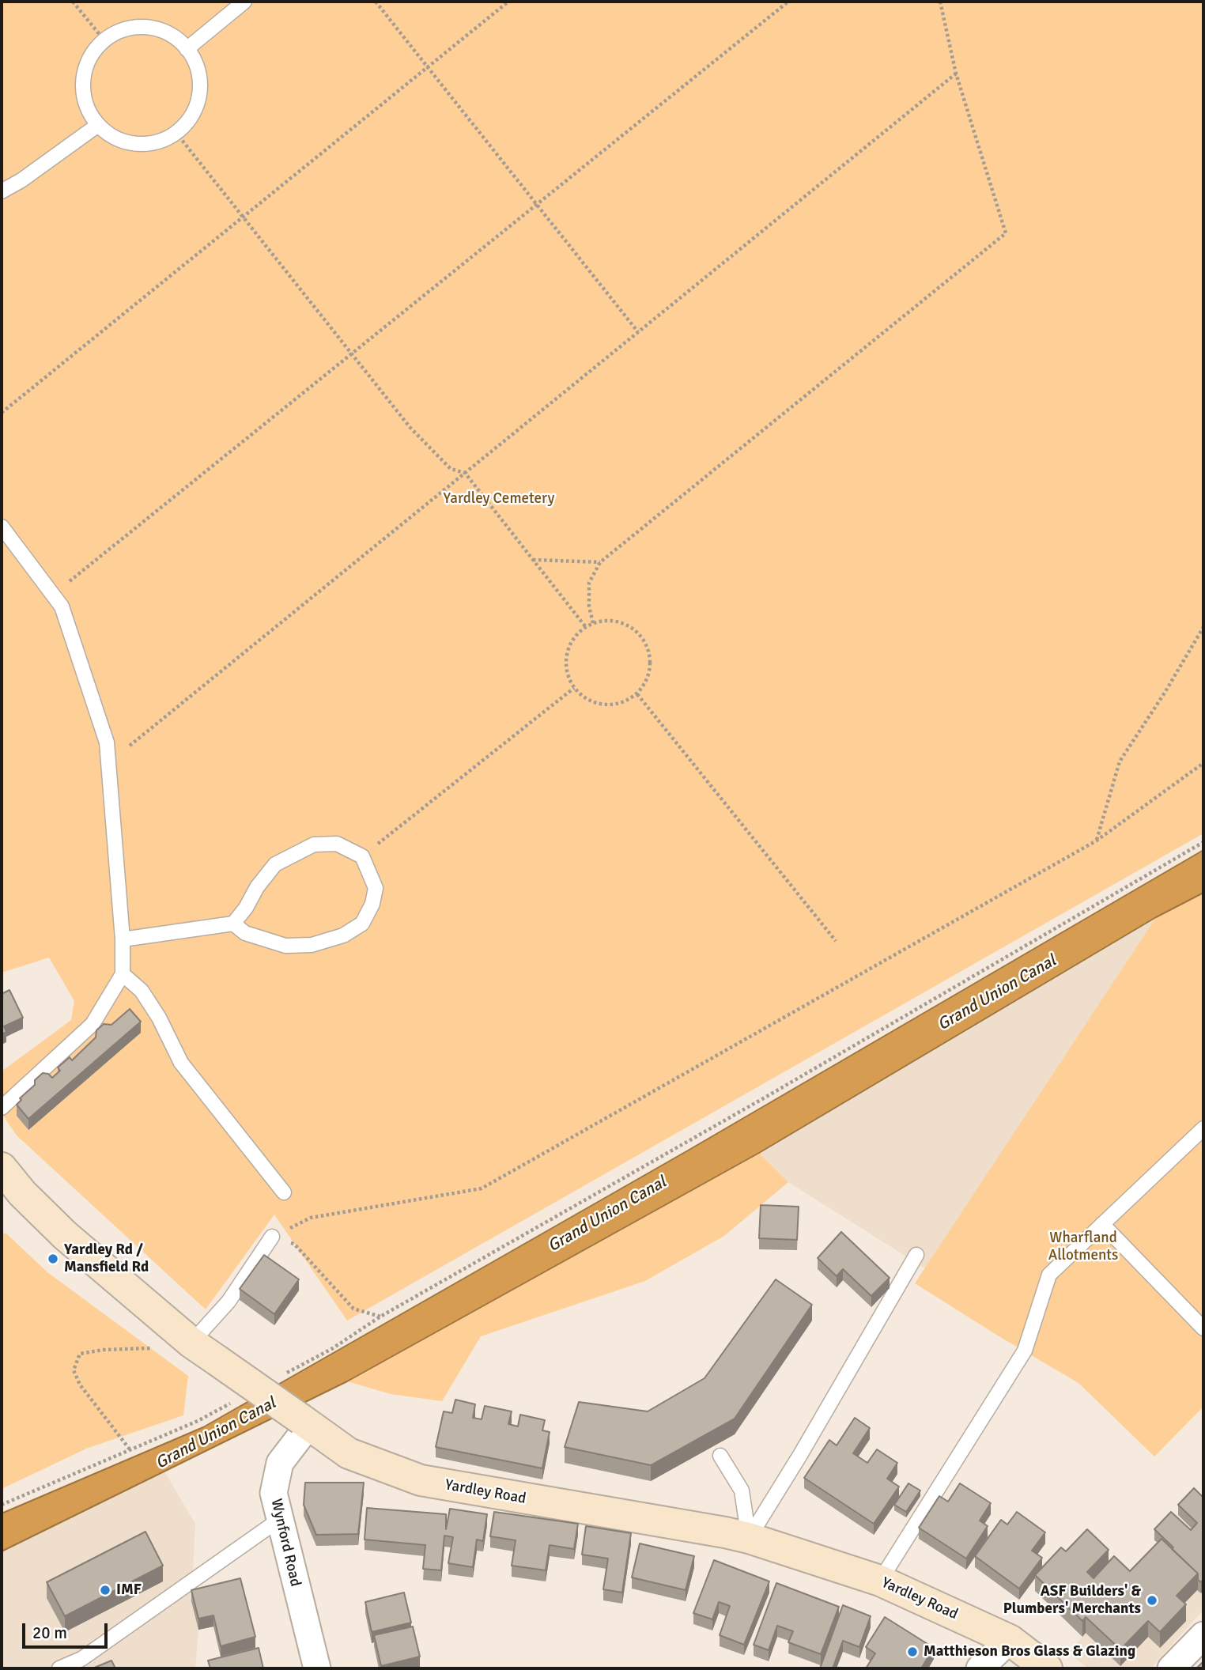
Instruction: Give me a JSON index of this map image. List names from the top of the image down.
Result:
{
  "streets": {
    "main road": ["Yardley Road"],
    "street": ["Wynford Road"]
  },
  "crossings": [
    ["Yardley Road", "Wynford Road"]
  ],
  "water": ["Grand Union Canal"],
  "parks": ["Yardley Cemetery", "Wharfland Allotments"],
  "places": [
    "Yardley Rd / Mansfield Rd",
    "IMF",
    "ASF Builders' & Plumbers' Merchants",
    "Matthieson Bros Glass & Glazing"
  ],
  "scale_bar": "20 m"
}
